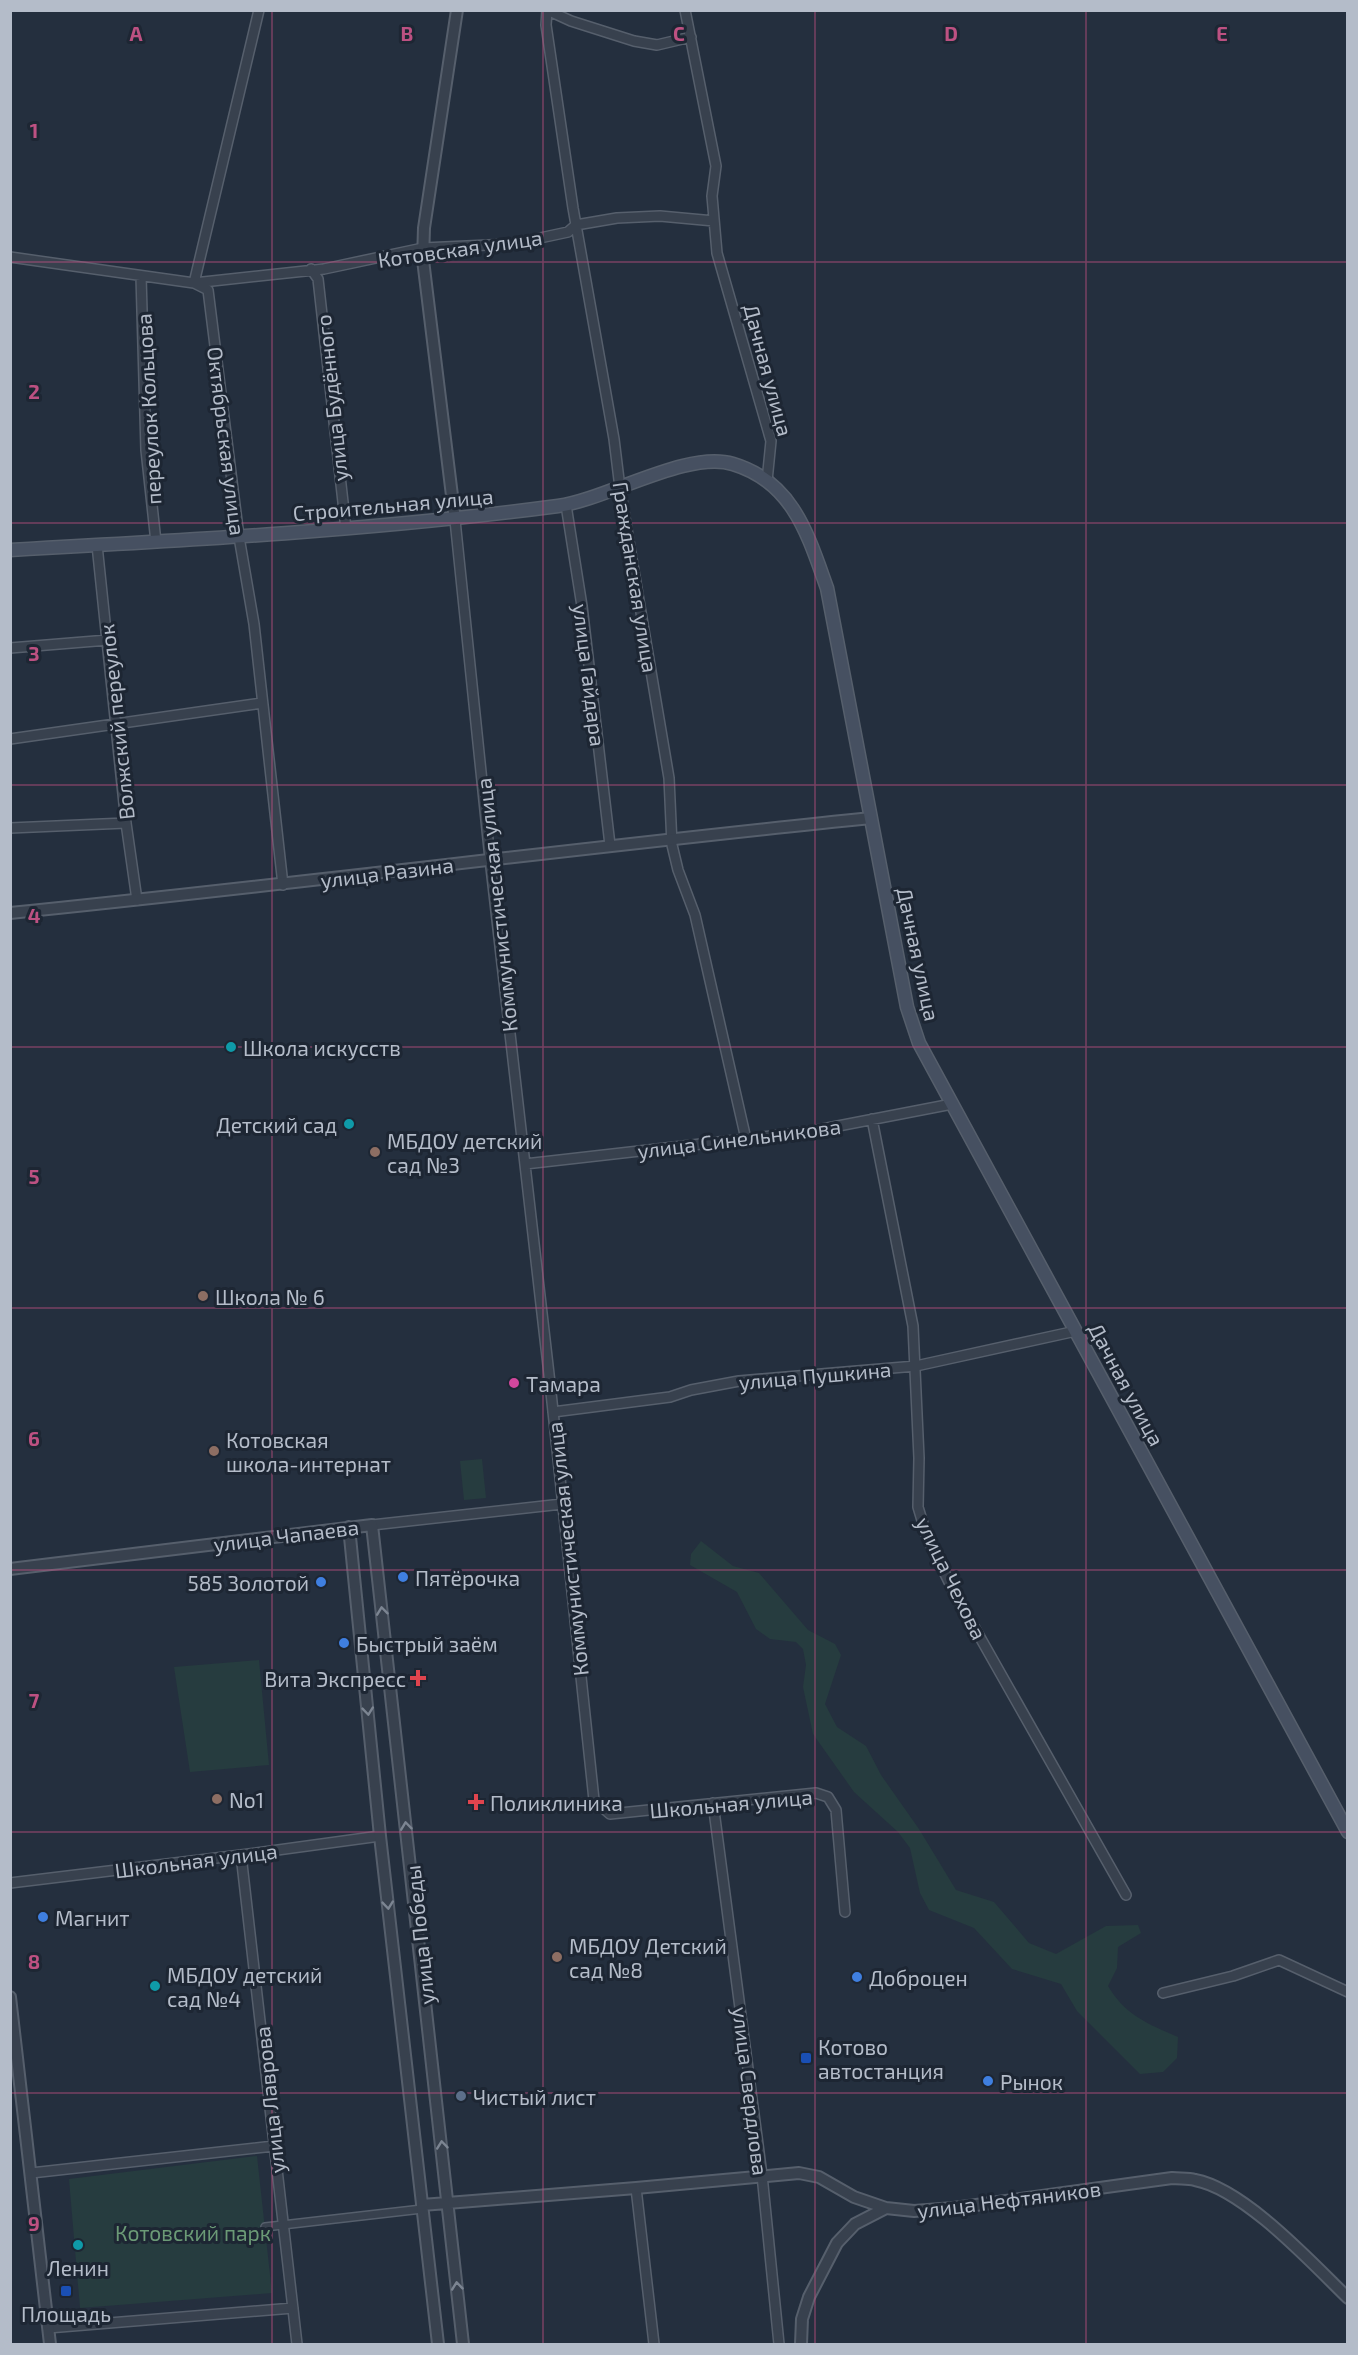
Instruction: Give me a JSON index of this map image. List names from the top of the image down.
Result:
{
  "streets": {
    "main road": ["Дачная улица", "Строительная улица"],
    "street": [
      "Котовская улица",
      "улица Будённого",
      "переулок Кольцова",
      "Октябрьская улица",
      "Гражданская улица",
      "улица Гайдара",
      "Волжский переулок",
      "улица Разина",
      "Коммунистическая улица",
      "улица Синельникова",
      "улица Пушкина",
      "улица Чапаева",
      "улица Чехова",
      "Школьная улица",
      "улица Победы",
      "улица Свердлова",
      "улица Лаврова",
      "улица Нефтяников"
    ]
  },
  "crossings": [
    ["Котовская улица", "Дачная улица"],
    ["Котовская улица", "улица Будённого"],
    ["Котовская улица", "Октябрьская улица"],
    ["Котовская улица", "Гражданская улица"],
    ["Котовская улица", "Коммунистическая улица"],
    ["Дачная улица", "Строительная улица"],
    ["Дачная улица", "улица Разина"],
    ["Дачная улица", "улица Синельникова"],
    ["Дачная улица", "улица Пушкина"],
    ["улица Будённого", "Строительная улица"],
    ["переулок Кольцова", "Строительная улица"],
    ["Октябрьская улица", "Строительная улица"],
    ["Октябрьская улица", "улица Разина"],
    ["Строительная улица", "Гражданская улица"],
    ["Строительная улица", "улица Гайдара"],
    ["Строительная улица", "Волжский переулок"],
    ["Строительная улица", "Коммунистическая улица"],
    ["Гражданская улица", "улица Разина"],
    ["Гражданская улица", "улица Синельникова"],
    ["улица Гайдара", "улица Разина"],
    ["Волжский переулок", "улица Разина"],
    ["улица Разина", "Коммунистическая улица"],
    ["Коммунистическая улица", "улица Синельникова"],
    ["Коммунистическая улица", "улица Пушкина"],
    ["Коммунистическая улица", "улица Чапаева"],
    ["Коммунистическая улица", "Школьная улица"],
    ["улица Синельникова", "улица Чехова"],
    ["улица Пушкина", "улица Чехова"],
    ["улица Чапаева", "улица Победы"],
    ["Школьная улица", "улица Победы"],
    ["Школьная улица", "улица Свердлова"],
    ["Школьная улица", "улица Лаврова"],
    ["улица Победы", "улица Нефтяников"],
    ["улица Свердлова", "улица Нефтяников"]
  ],
  "parks": ["Котовский парк"],
  "places": {
    "other": [
      "Школа искусств",
      "Детский сад",
      "МБДОУ детский сад №3",
      "Школа № 6",
      "Тамара",
      "Котовская школа-интернат",
      "Пятёрочка",
      "585 Золотой",
      "Быстрый заём",
      "No1",
      "Магнит",
      "МБДОУ Детский сад №8",
      "Доброцен",
      "МБДОУ детский сад №4",
      "Рынок",
      "Чистый лист",
      "Ленин"
    ],
    "health": ["Вита Экспресс", "Поликлиника"],
    "transit": ["Котово автостанция", "Площадь"]
  },
  "grid": {
    "columns": [
      "A",
      "B",
      "C",
      "D",
      "E"
    ],
    "rows": [
      "1",
      "2",
      "3",
      "4",
      "5",
      "6",
      "7",
      "8",
      "9"
    ]
  }
}
